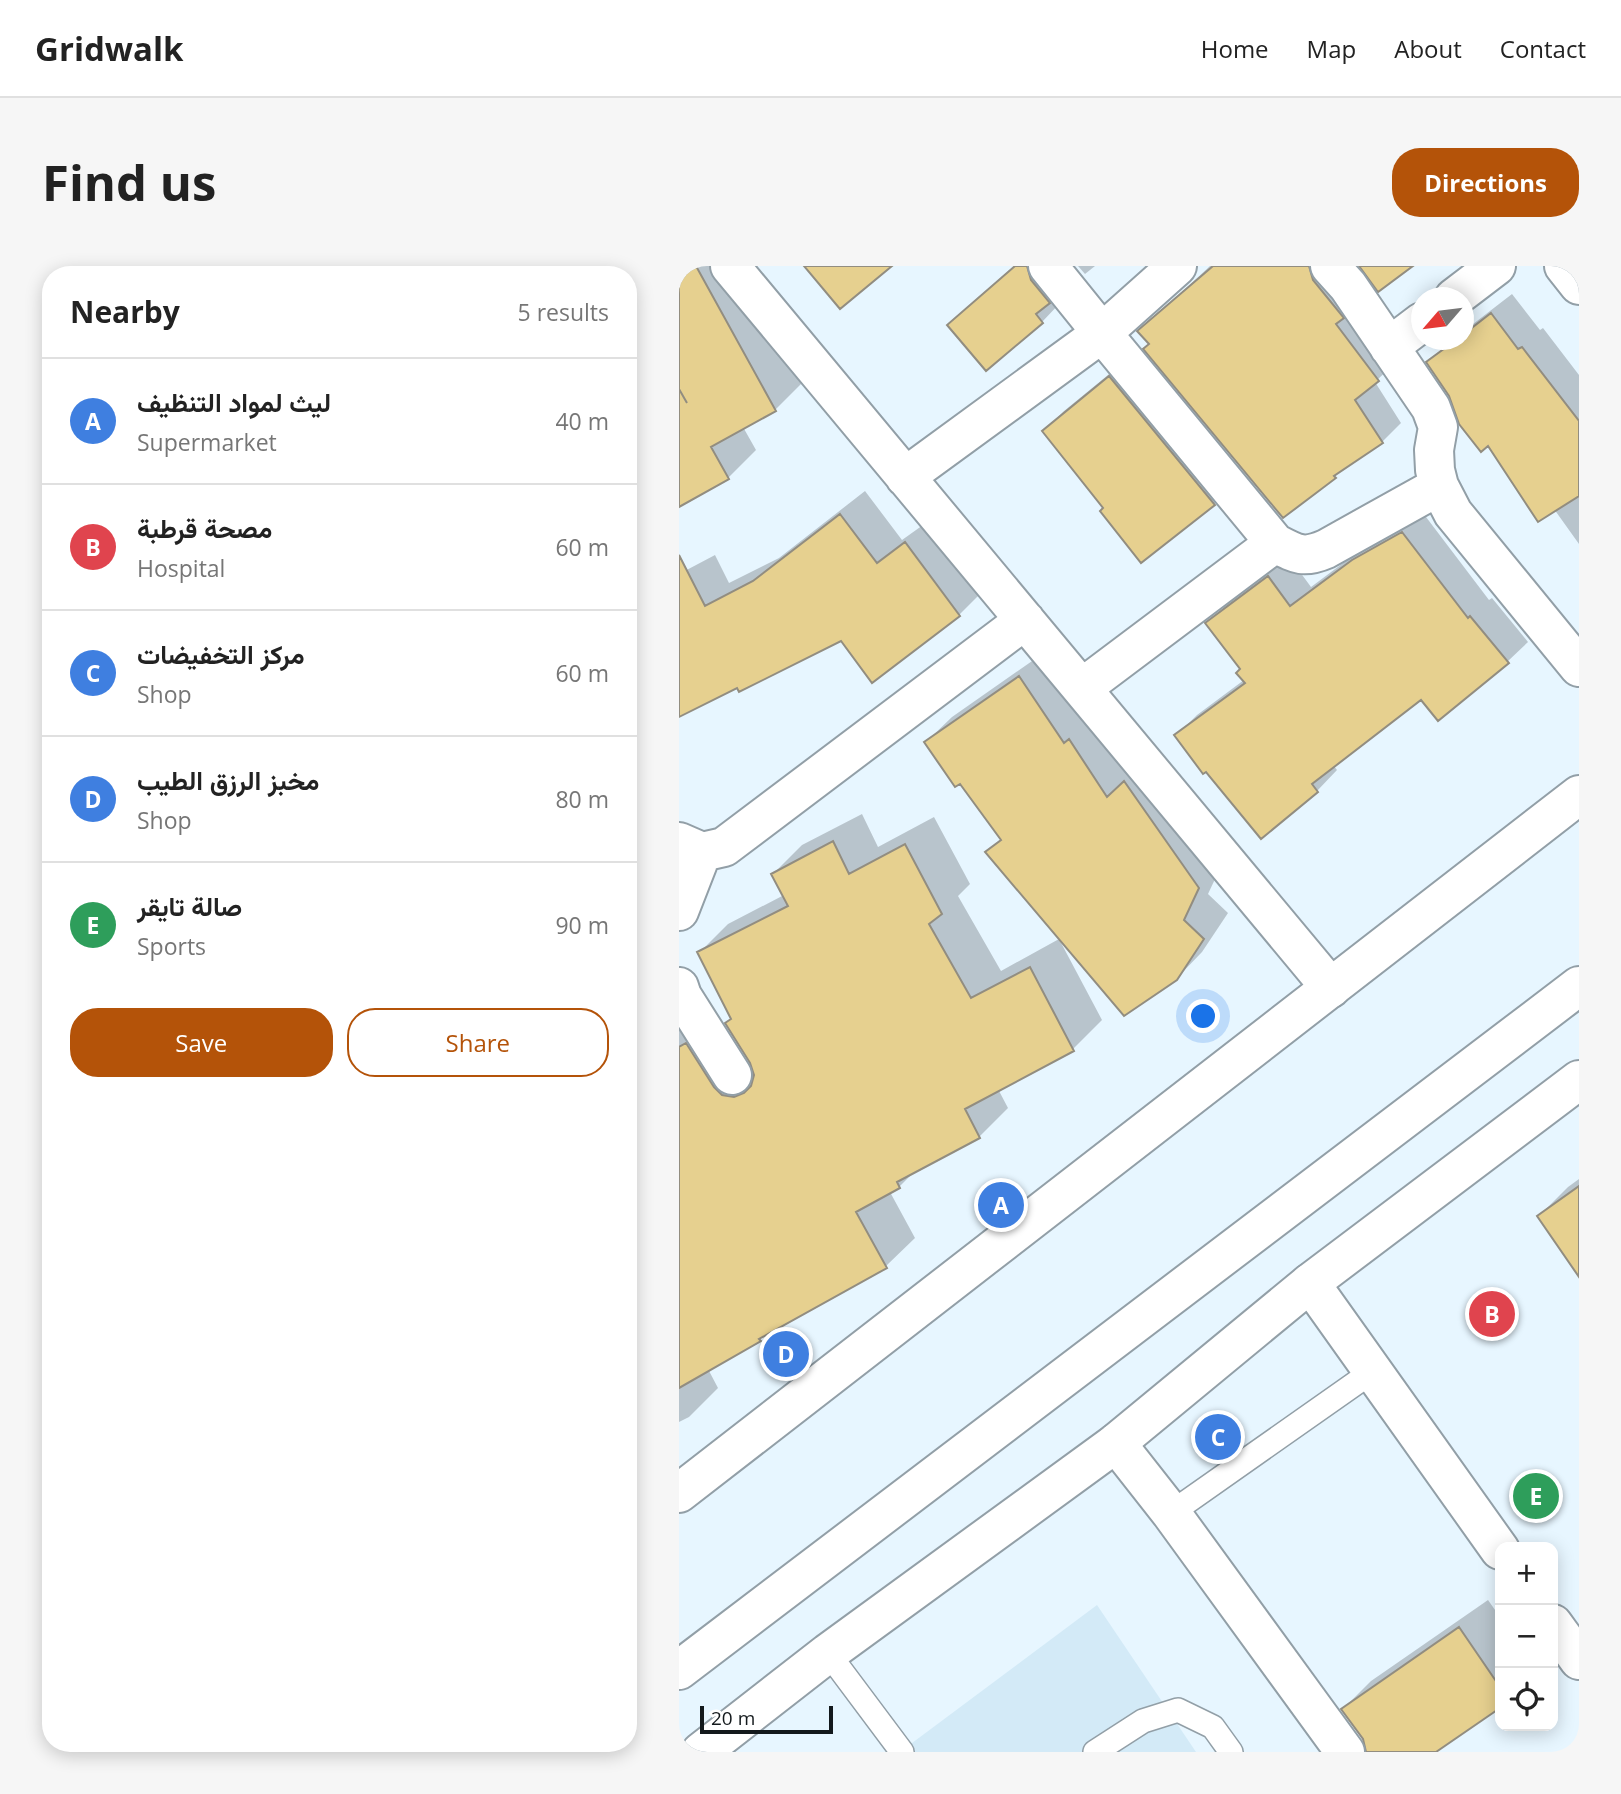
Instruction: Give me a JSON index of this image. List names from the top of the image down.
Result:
{
  "scale_bar": "20 m",
  "north": "bottom left",
  "page": {
    "header": "Gridwalk",
    "nav": [
      "Home",
      "Map",
      "About",
      "Contact"
    ],
    "buttons": [
      "Directions",
      ["Save", "Share"]
    ],
    "title": "Find us",
    "heading": ["Nearby", "5 results"],
    "list": [
      {
        "mark": "A",
        "name": "ليث لمواد التنظيف",
        "note": "Supermarket",
        "value": "40 m"
      },
      {
        "mark": "B",
        "name": "مصحة قرطبة",
        "note": "Hospital",
        "value": "60 m"
      },
      {
        "mark": "C",
        "name": "مركز التخفيضات",
        "note": "Shop",
        "value": "60 m"
      },
      {
        "mark": "D",
        "name": "مخبز الرزق الطيب",
        "note": "Shop",
        "value": "80 m"
      },
      {
        "mark": "E",
        "name": "صالة تايقر",
        "note": "Sports",
        "value": "90 m"
      }
    ],
    "pins": [
      "A",
      "B",
      "D",
      "C",
      "E"
    ],
    "map_buttons": ["+", "−"],
    "scale": "20 m"
  }
}
